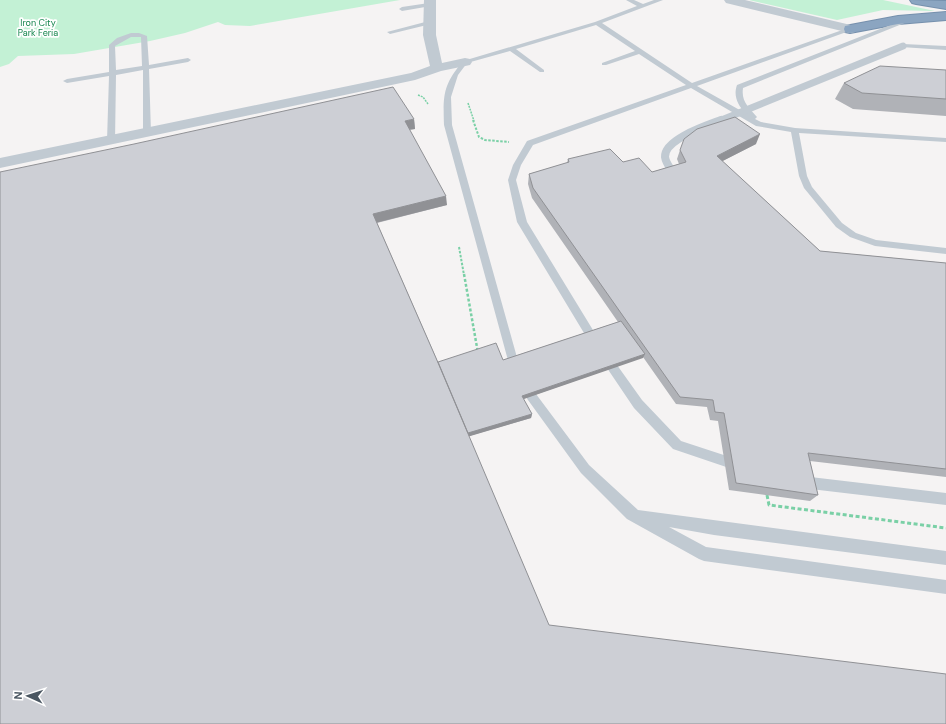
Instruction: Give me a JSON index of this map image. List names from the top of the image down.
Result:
{
  "parks": ["Iron City Park Feria"],
  "north": "left"
}
